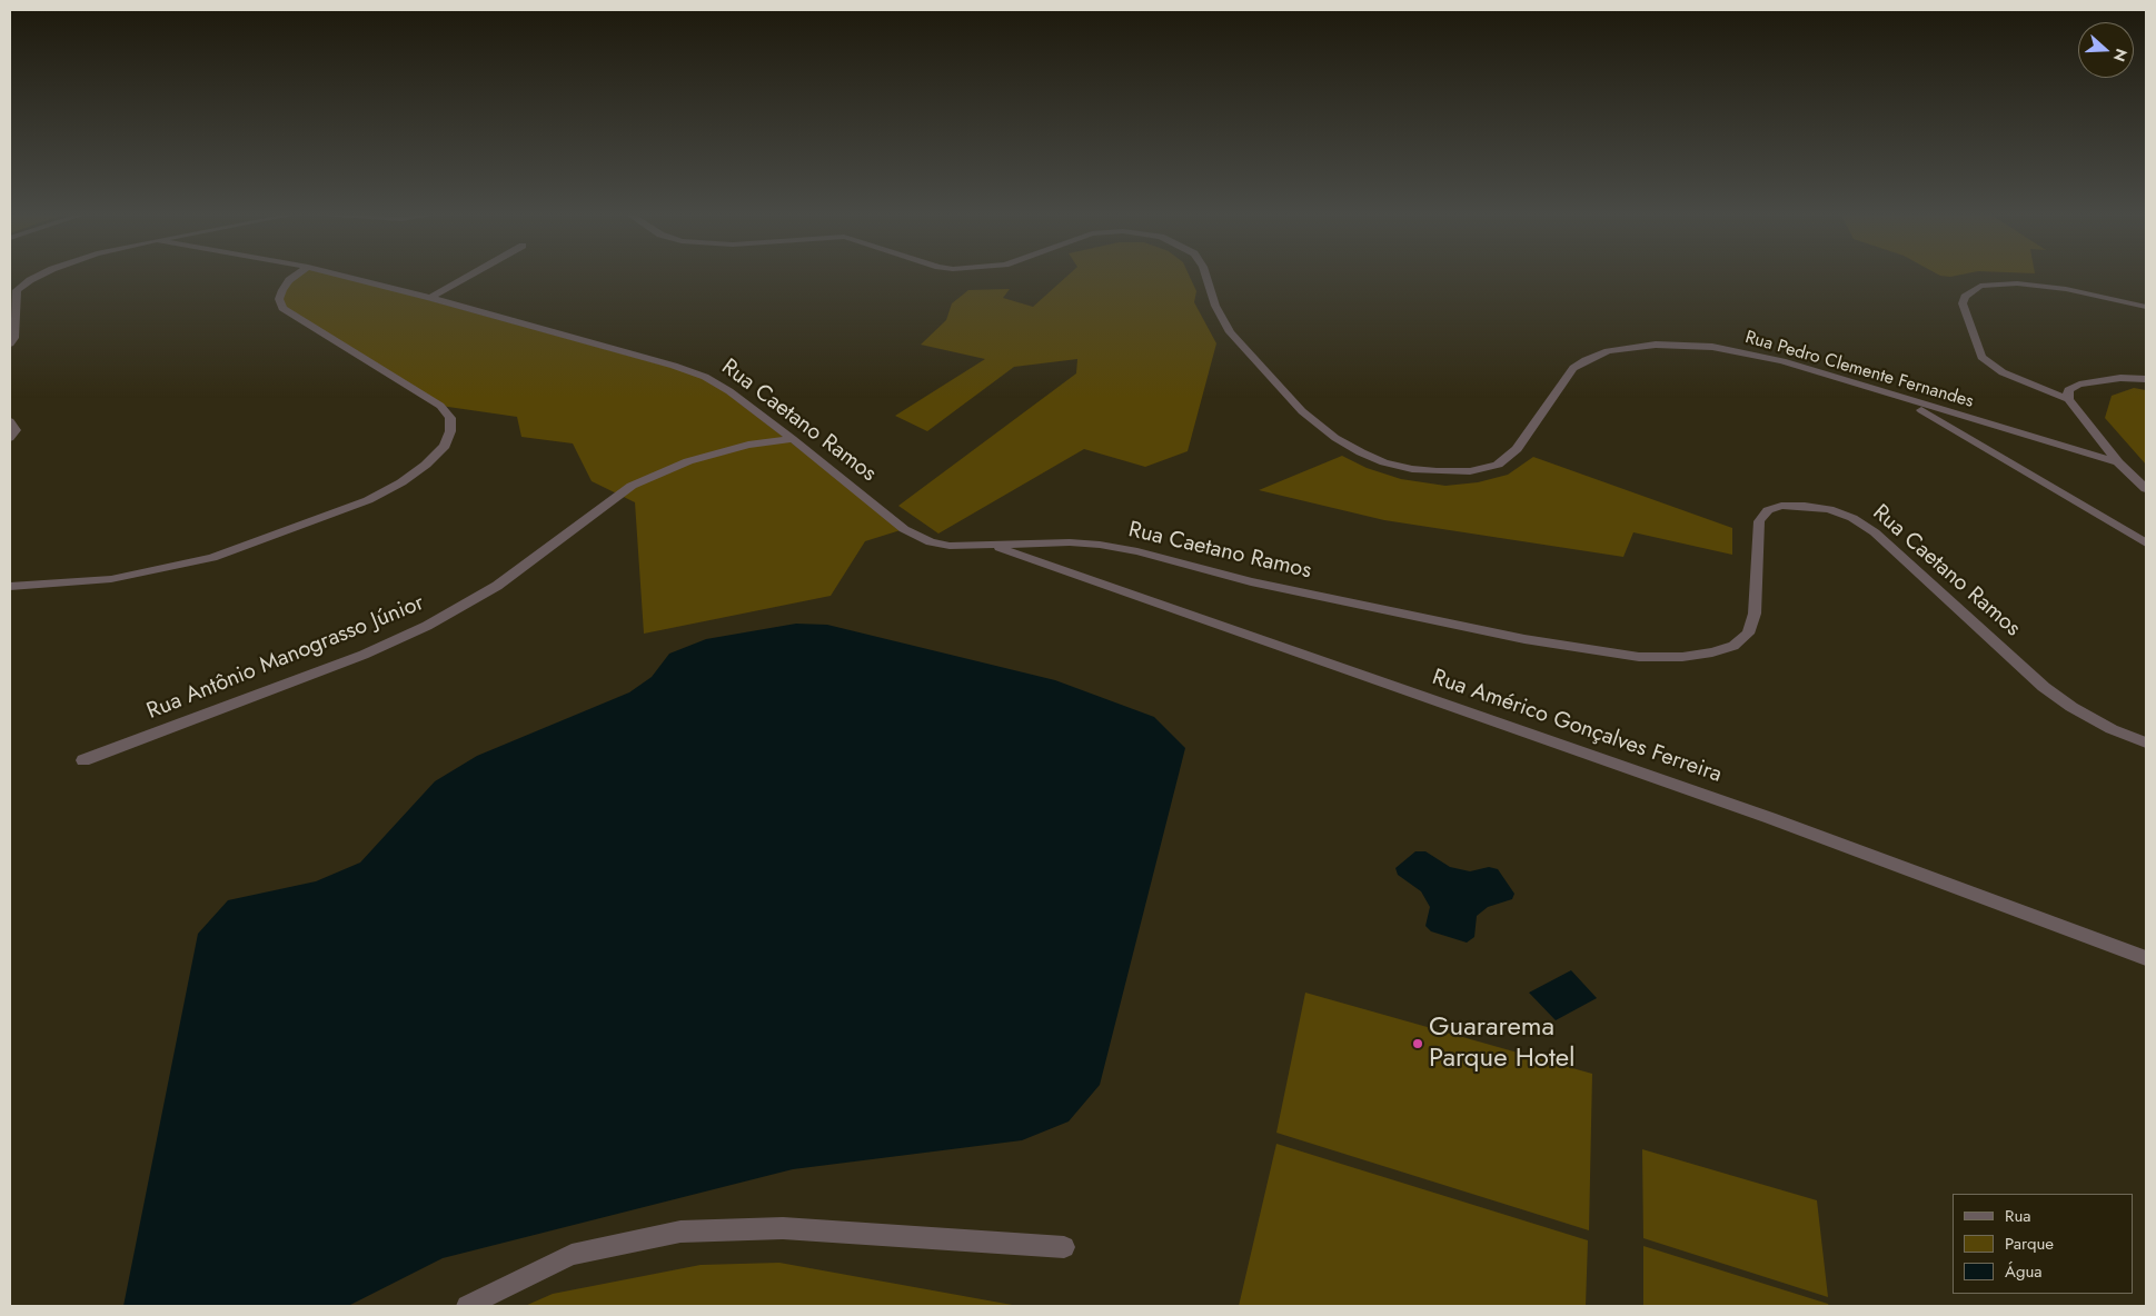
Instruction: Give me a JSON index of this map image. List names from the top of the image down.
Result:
{
  "streets": {
    "street": [
      "Rua Pedro Clemente Fernandes",
      "Rua Caetano Ramos",
      "Rua Antônio Manograsso Júnior",
      "Rua Américo Gonçalves Ferreira"
    ]
  },
  "crossings": [
    ["Rua Caetano Ramos", "Rua Antônio Manograsso Júnior"],
    ["Rua Caetano Ramos", "Rua Américo Gonçalves Ferreira"]
  ],
  "places": ["Guararema Parque Hotel"],
  "legend": ["Rua", "Parque", "Água"],
  "north": "right"
}
